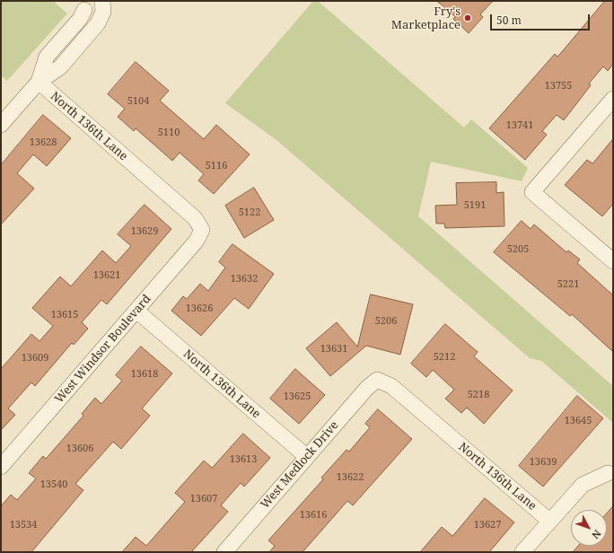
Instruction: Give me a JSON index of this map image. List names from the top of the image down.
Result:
{
  "streets": {
    "street": ["North 136th Lane", "West Windsor Boulevard", "West Medlock Drive"]
  },
  "crossings": [
    ["North 136th Lane", "West Windsor Boulevard"],
    ["North 136th Lane", "West Medlock Drive"]
  ],
  "places": ["Fry's Marketplace"],
  "house_numbers": [
    "13755",
    "5104",
    "13741",
    "5110",
    "13628",
    "5116",
    "5191",
    "5122",
    "13629",
    "5205",
    "13621",
    "13632",
    "5221",
    "13626",
    "13615",
    "5206",
    "13631",
    "5212",
    "13609",
    "13618",
    "5218",
    "13625",
    "13645",
    "13606",
    "13613",
    "13639",
    "13622",
    "13540",
    "13607",
    "13616",
    "13534",
    "13627"
  ],
  "scale_bar": "50 m",
  "north": "bottom right"
}
